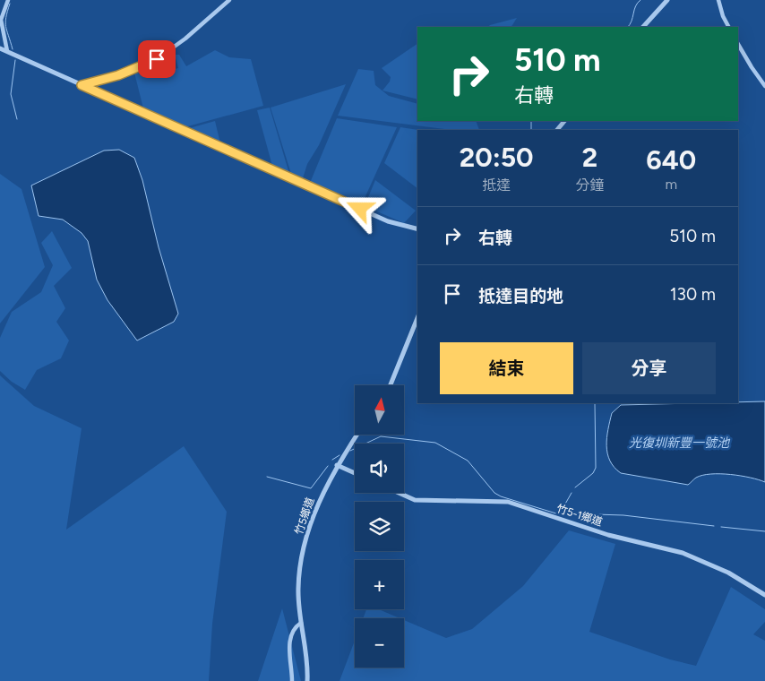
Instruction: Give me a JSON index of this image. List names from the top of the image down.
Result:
{
  "streets": {
    "street": ["竹5-1鄉道", "竹5鄉道"]
  },
  "water": ["光復圳新豐一號池"],
  "north": "top",
  "page": {
    "turn": ["510 m", "右轉"],
    "eta": [
      "20:50",
      "抵達",
      "2",
      "分鐘",
      "640",
      "m"
    ],
    "list": [
      {
        "name": "右轉",
        "value": "510 m"
      },
      {
        "name": "抵達目的地",
        "value": "130 m"
      }
    ],
    "buttons": ["結束", "分享"],
    "map_buttons": ["+", "−"]
  }
}
